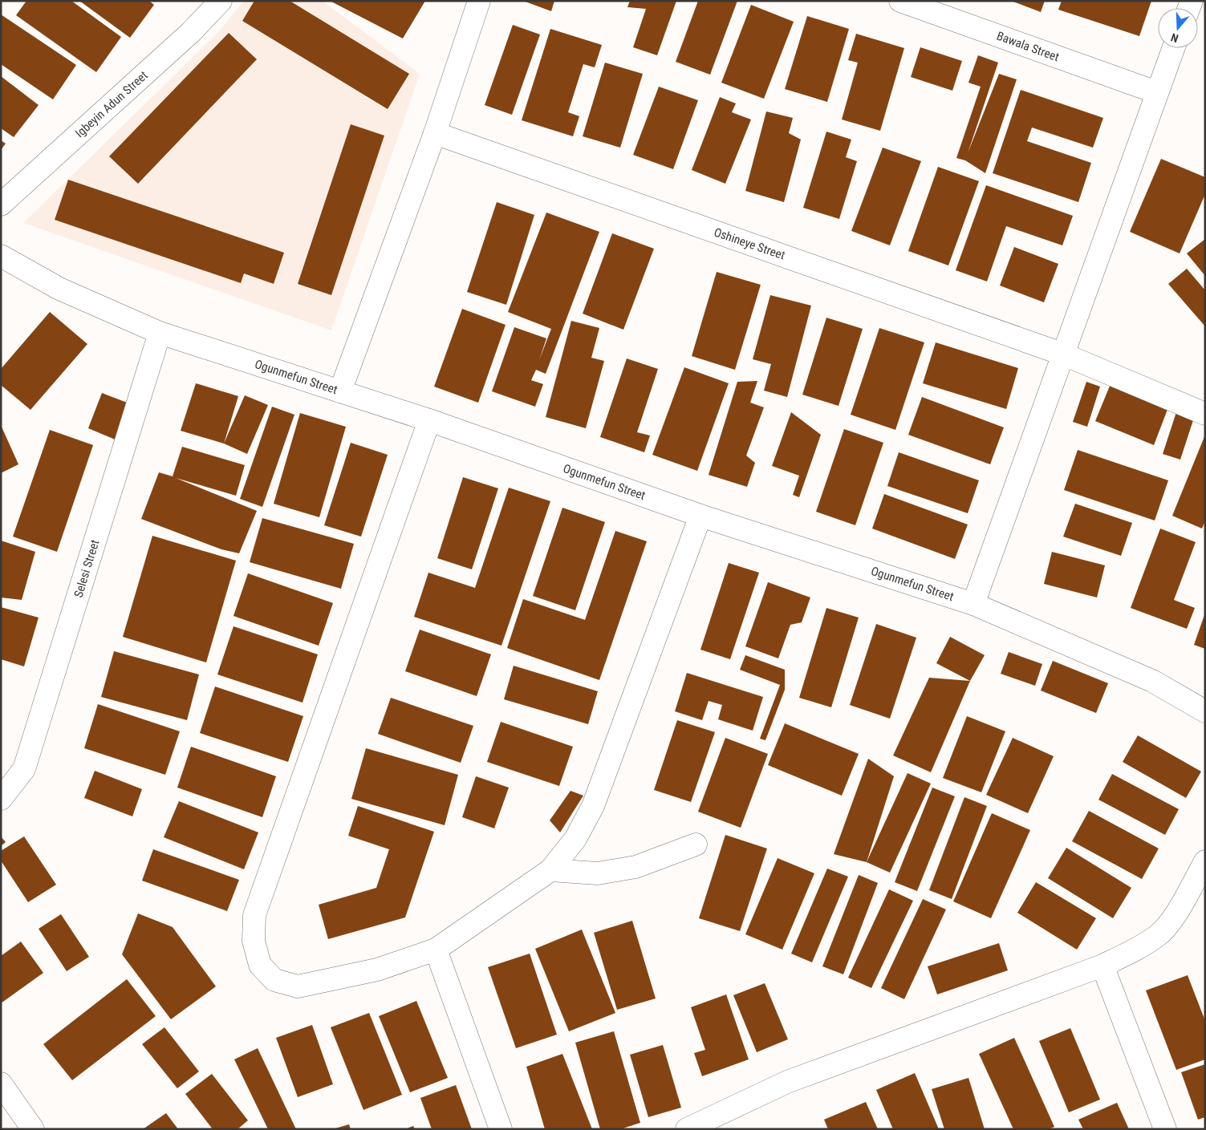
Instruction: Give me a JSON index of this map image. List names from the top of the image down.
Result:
{
  "streets": {
    "street": [
      "Bawala Street",
      "Igbeyin Adun Street",
      "Oshineye Street",
      "Ogunmefun Street",
      "Selesi Street"
    ]
  },
  "crossings": [
    ["Ogunmefun Street", "Selesi Street"]
  ],
  "north": "bottom"
}
